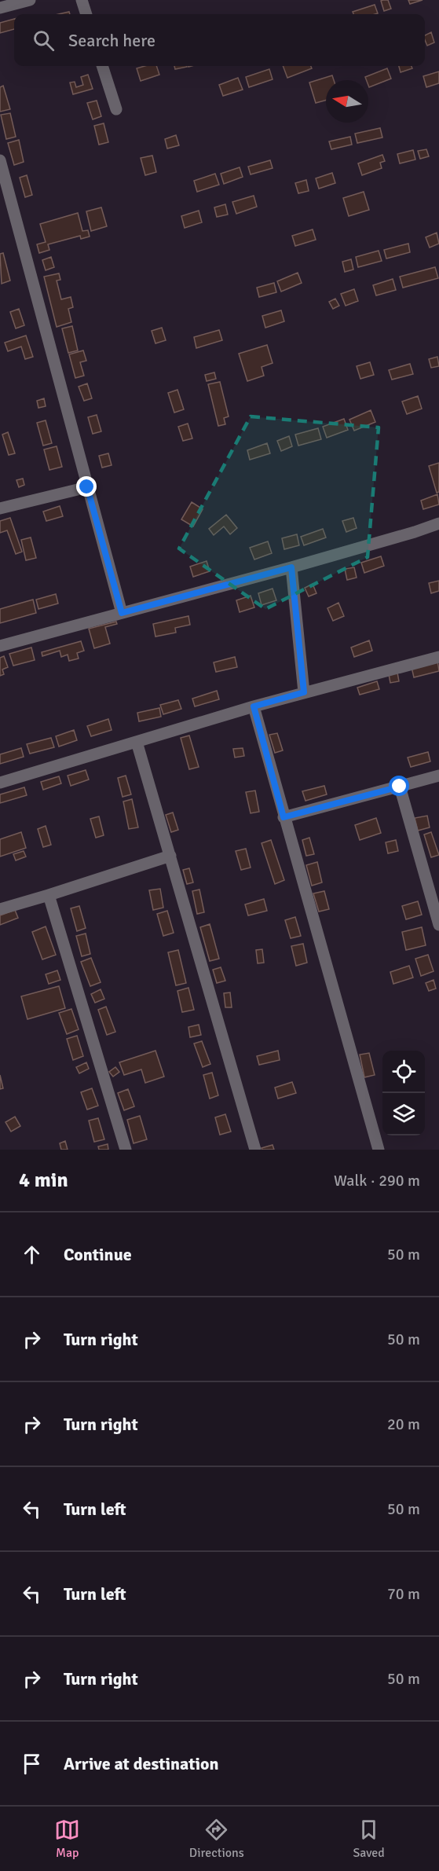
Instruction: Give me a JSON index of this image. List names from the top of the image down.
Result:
{
  "north": "left",
  "page": {
    "search": "Search here",
    "heading": ["4 min", "Walk · 290 m"],
    "list": [
      ["Continue", "50 m"],
      ["Turn right", "50 m"],
      ["Turn right", "20 m"],
      ["Turn left", "50 m"],
      ["Turn left", "70 m"],
      ["Turn right", "50 m"],
      "Arrive at destination"
    ],
    "nav": ["Map", "Directions", "Saved"]
  }
}
